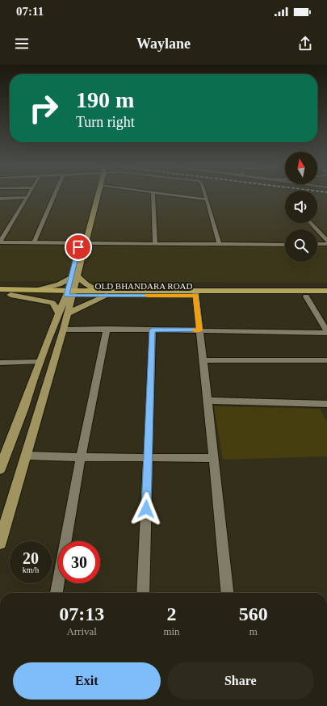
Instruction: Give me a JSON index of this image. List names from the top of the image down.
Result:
{
  "streets": {
    "highway": ["OLD BHANDARA ROAD"]
  },
  "north": "top",
  "page": {
    "status": "07:11",
    "header": "Waylane",
    "turn": ["190 m", "Turn right"],
    "speed": "20 km/h",
    "limit": "30",
    "eta": [
      "07:13",
      "Arrival",
      "2",
      "min",
      "560",
      "m"
    ],
    "buttons": ["Exit", "Share"]
  }
}
